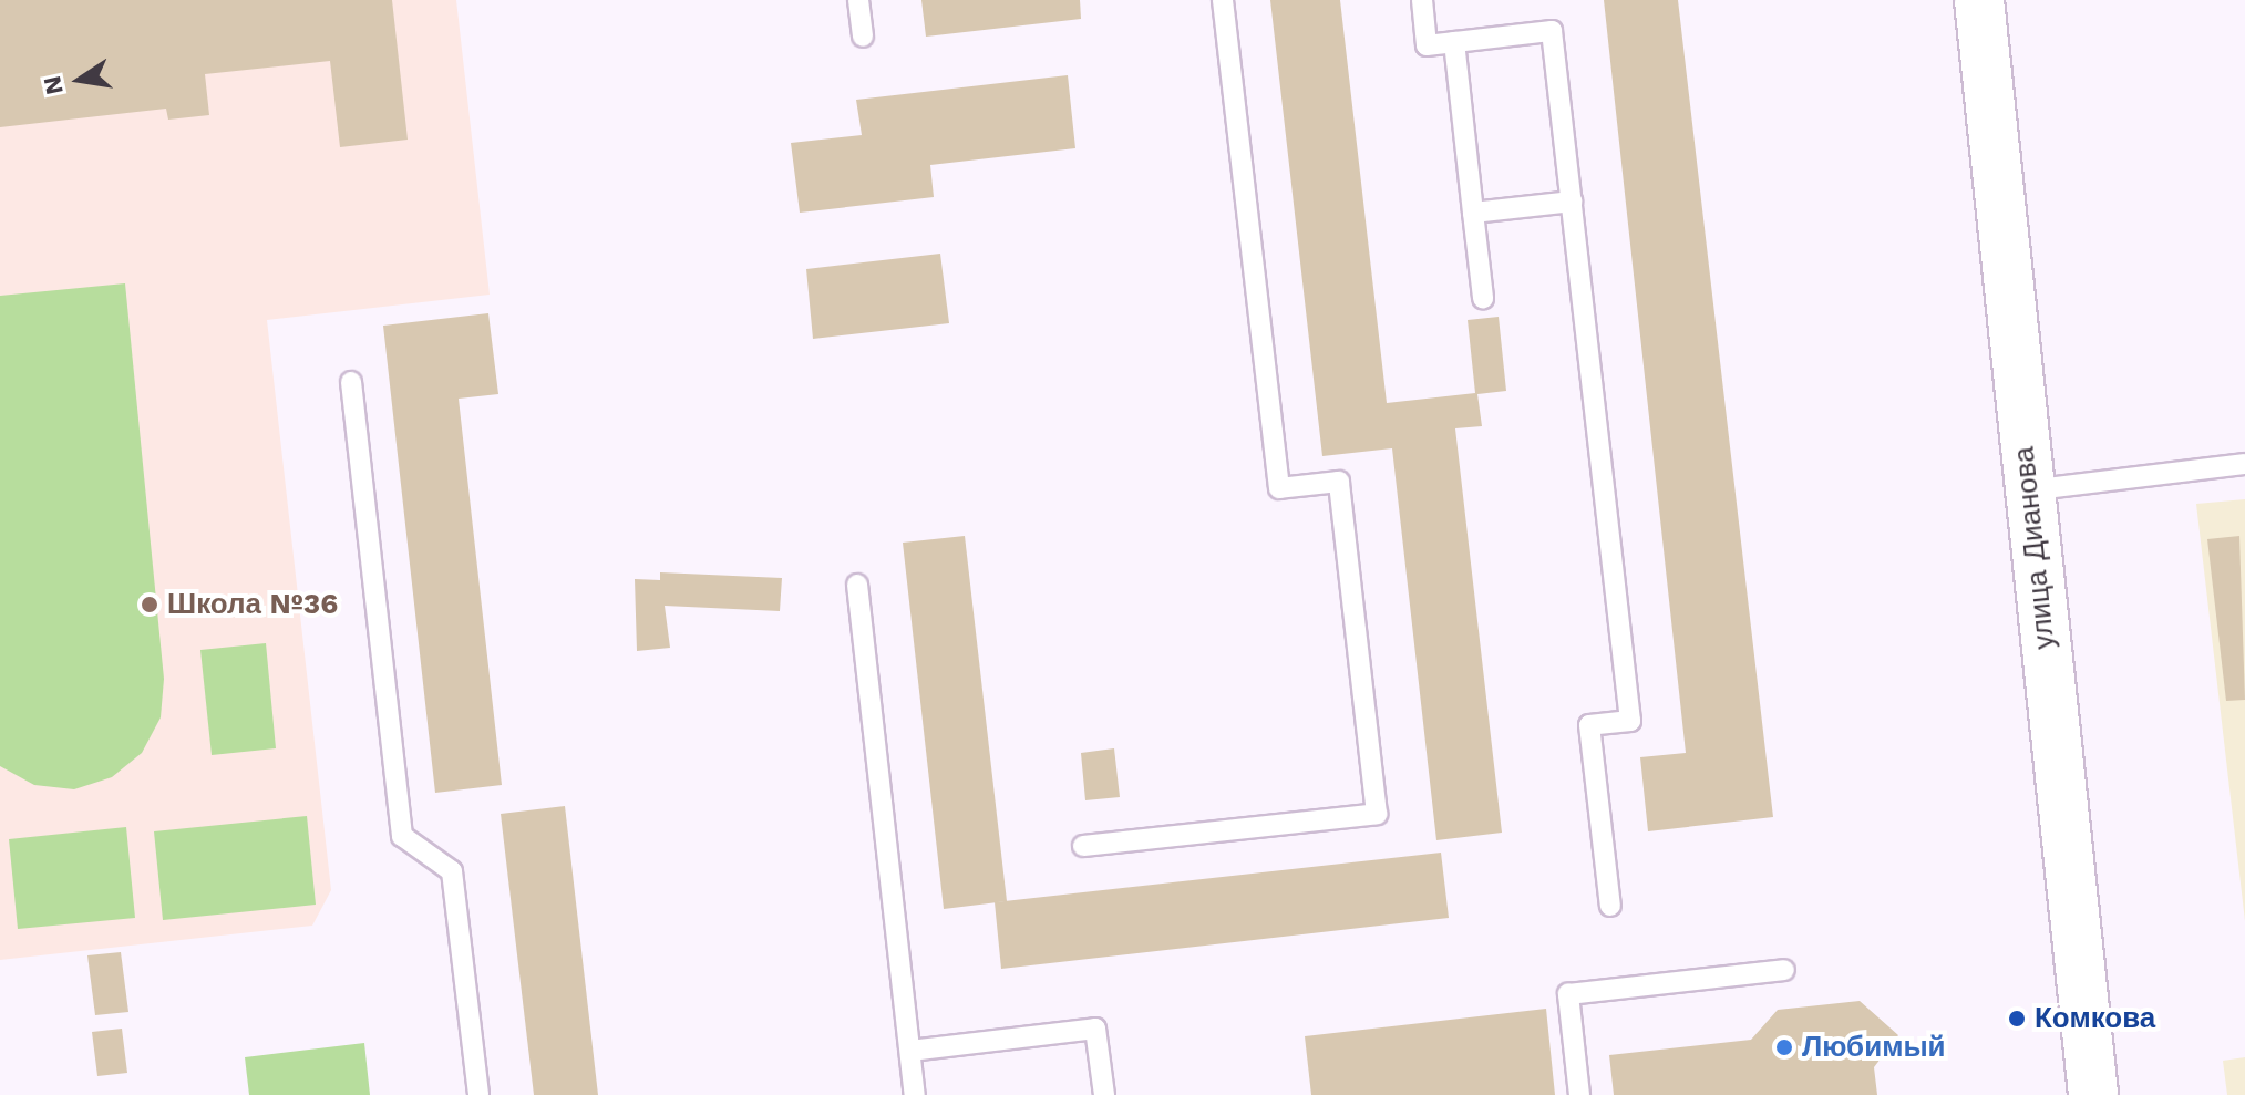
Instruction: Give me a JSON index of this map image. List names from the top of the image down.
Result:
{
  "streets": {
    "main road": ["улица Дианова"]
  },
  "places": ["Школа №36", "Комкова", "Любимый"],
  "north": "left"
}
